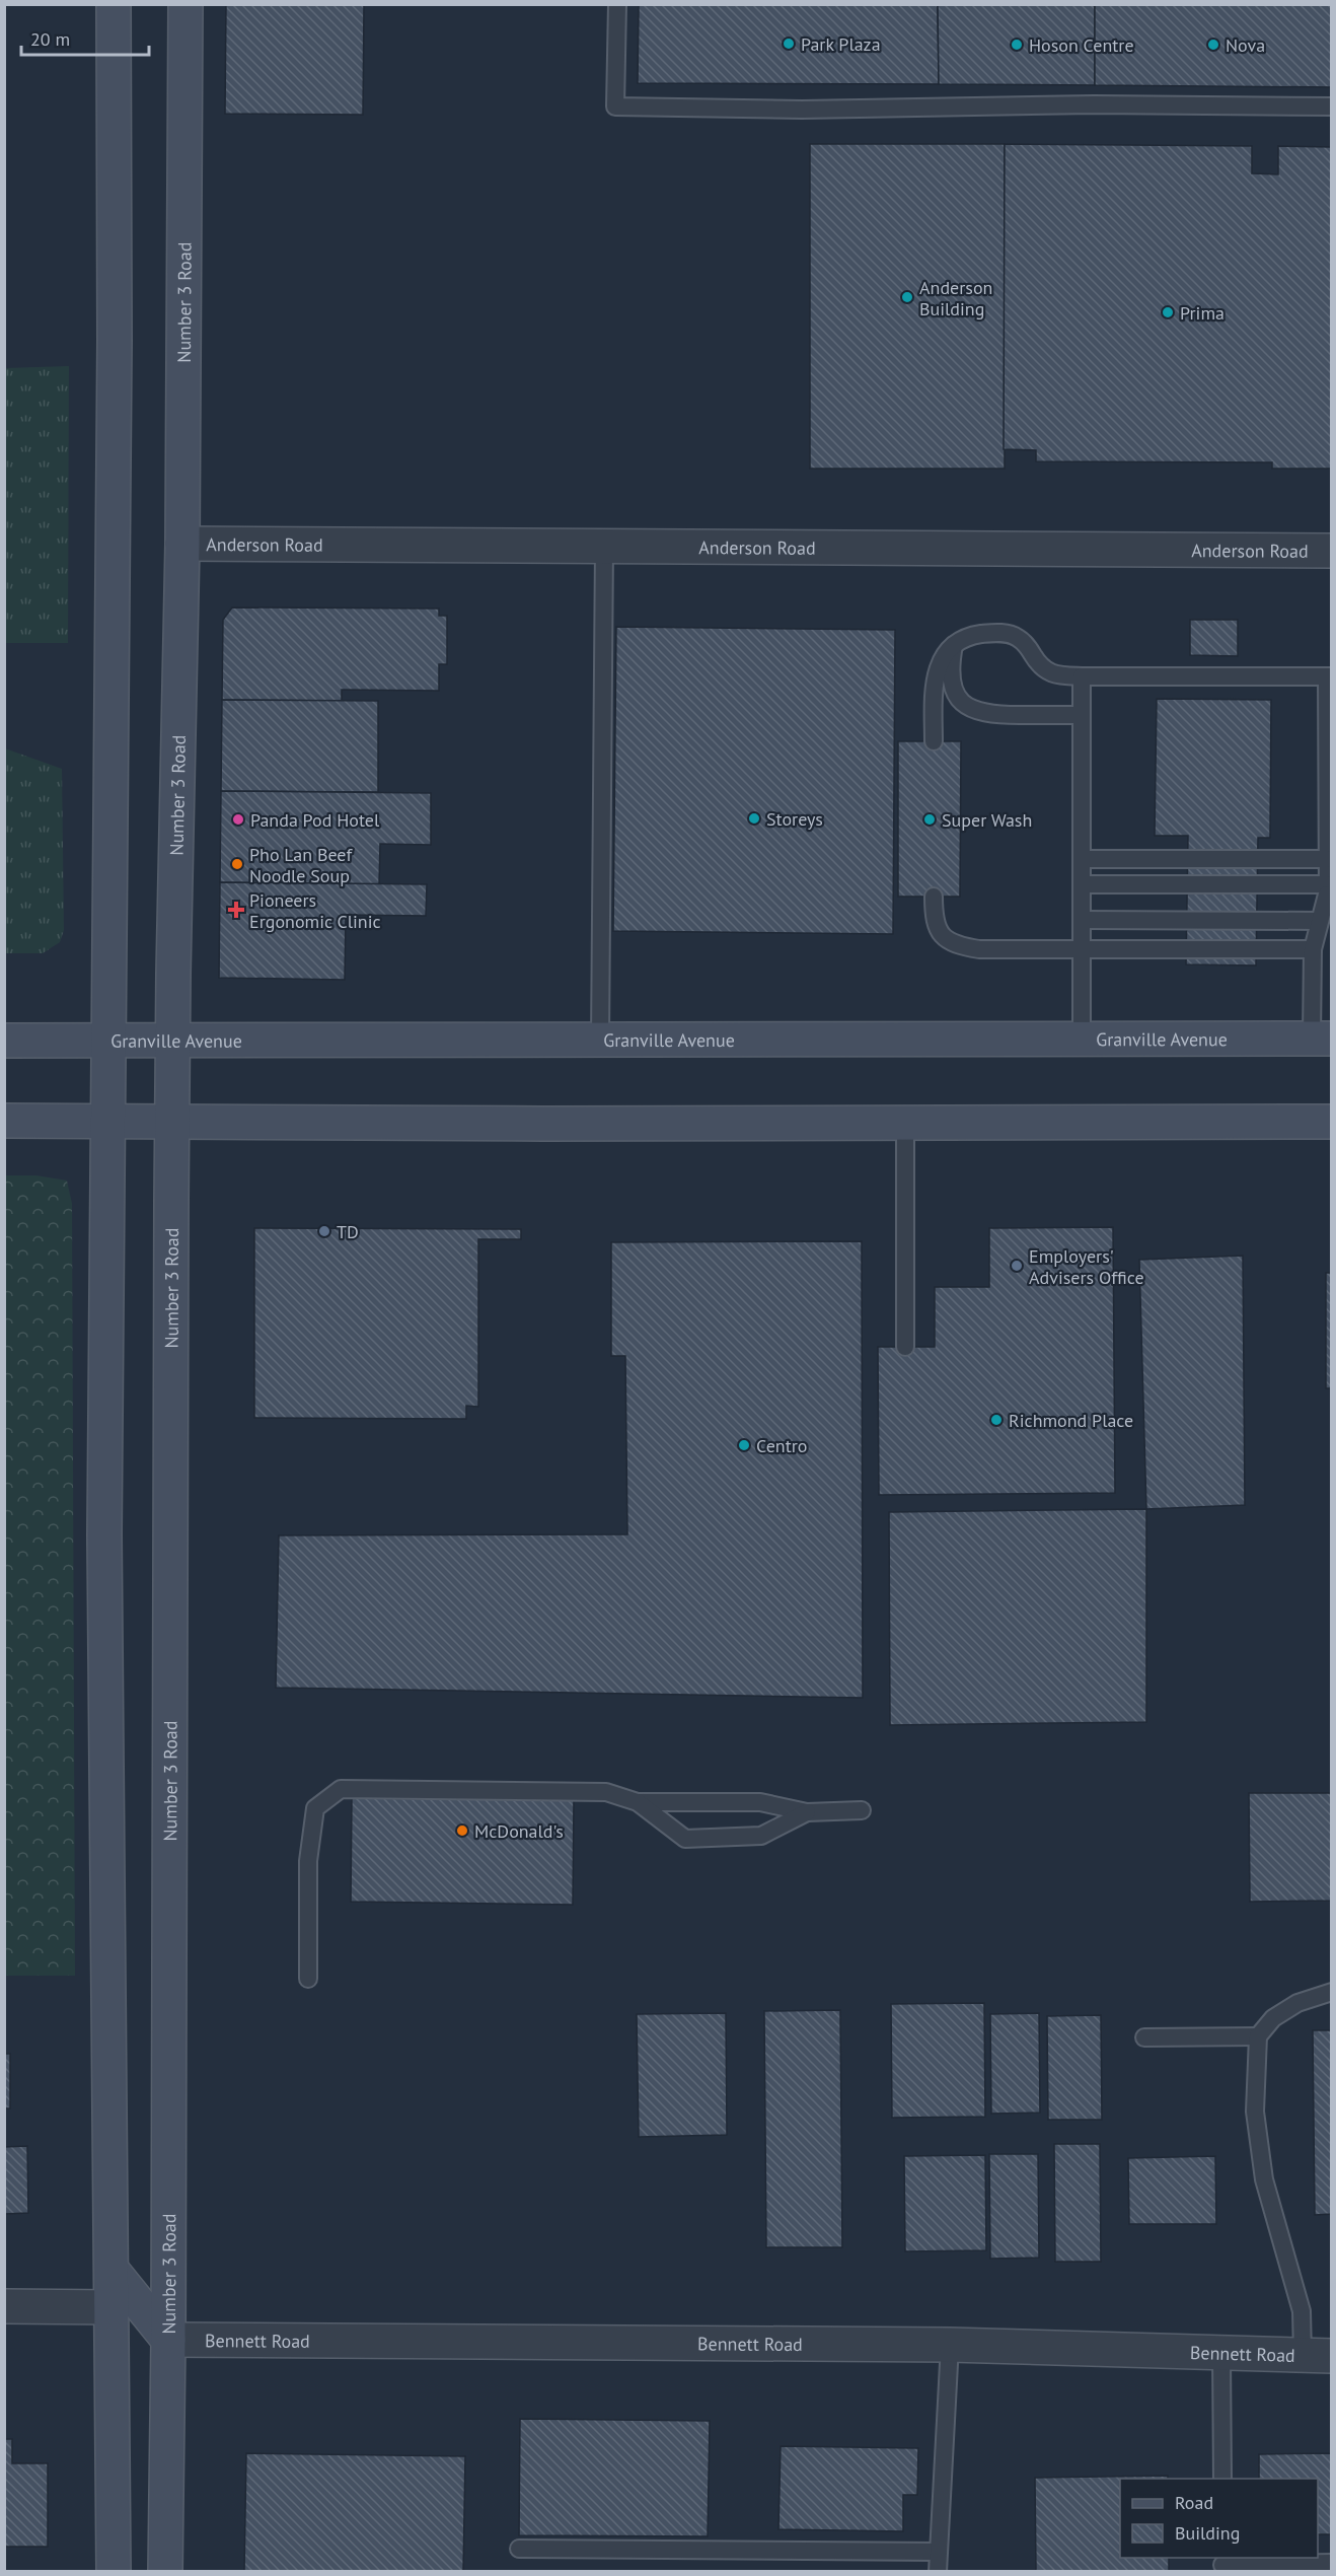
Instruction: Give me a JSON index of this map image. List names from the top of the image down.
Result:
{
  "streets": {
    "main road": ["Number 3 Road", "Granville Avenue"],
    "street": ["Anderson Road", "Bennett Road"]
  },
  "crossings": [
    ["Number 3 Road", "Anderson Road"],
    ["Number 3 Road", "Granville Avenue"],
    ["Number 3 Road", "Bennett Road"]
  ],
  "places": {
    "other": [
      "Park Plaza",
      "Hoson Centre",
      "Nova",
      "Anderson Building",
      "Prima",
      "Storeys",
      "Panda Pod Hotel",
      "Super Wash",
      "Pho Lan Beef Noodle Soup",
      "TD",
      "Employers' Advisers Office",
      "Richmond Place",
      "Centro",
      "McDonald's"
    ],
    "health": ["Pioneers Ergonomic Clinic"]
  },
  "legend": ["Road", "Building"],
  "scale_bar": "20 m"
}
